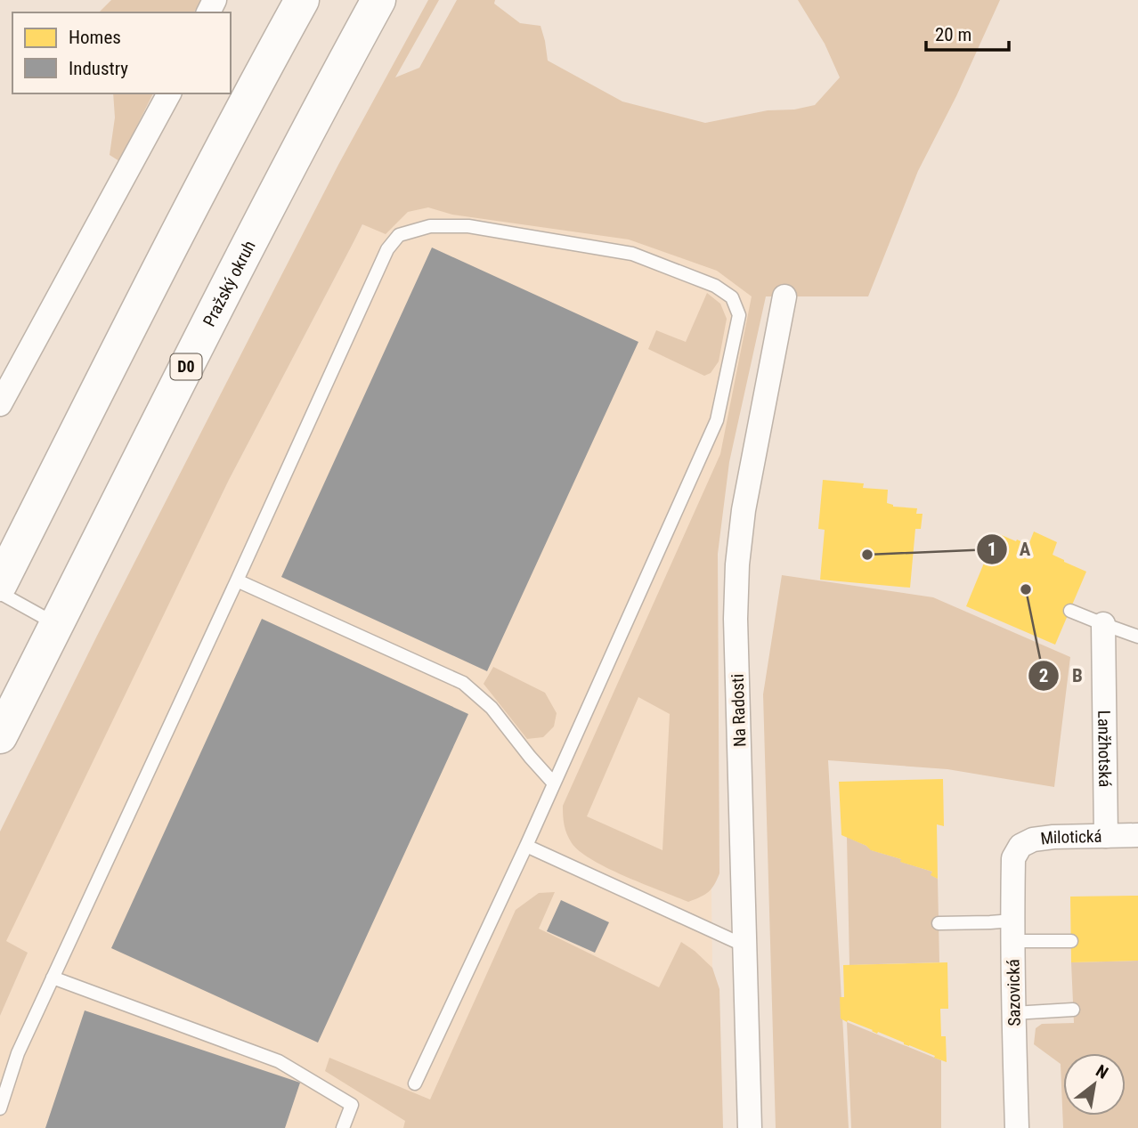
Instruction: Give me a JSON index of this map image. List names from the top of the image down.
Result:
{
  "streets": {
    "highway": ["Pražský okruh", "D0"],
    "street": [
      "Na Radosti",
      "Lanžhotská",
      "Milotická",
      "Sazovická"
    ]
  },
  "crossings": [
    ["Lanžhotská", "Milotická"],
    ["Milotická", "Sazovická"]
  ],
  "places": ["A", "B"],
  "legend": ["Homes", "Industry"],
  "scale_bar": "20 m",
  "north": "top right"
}
